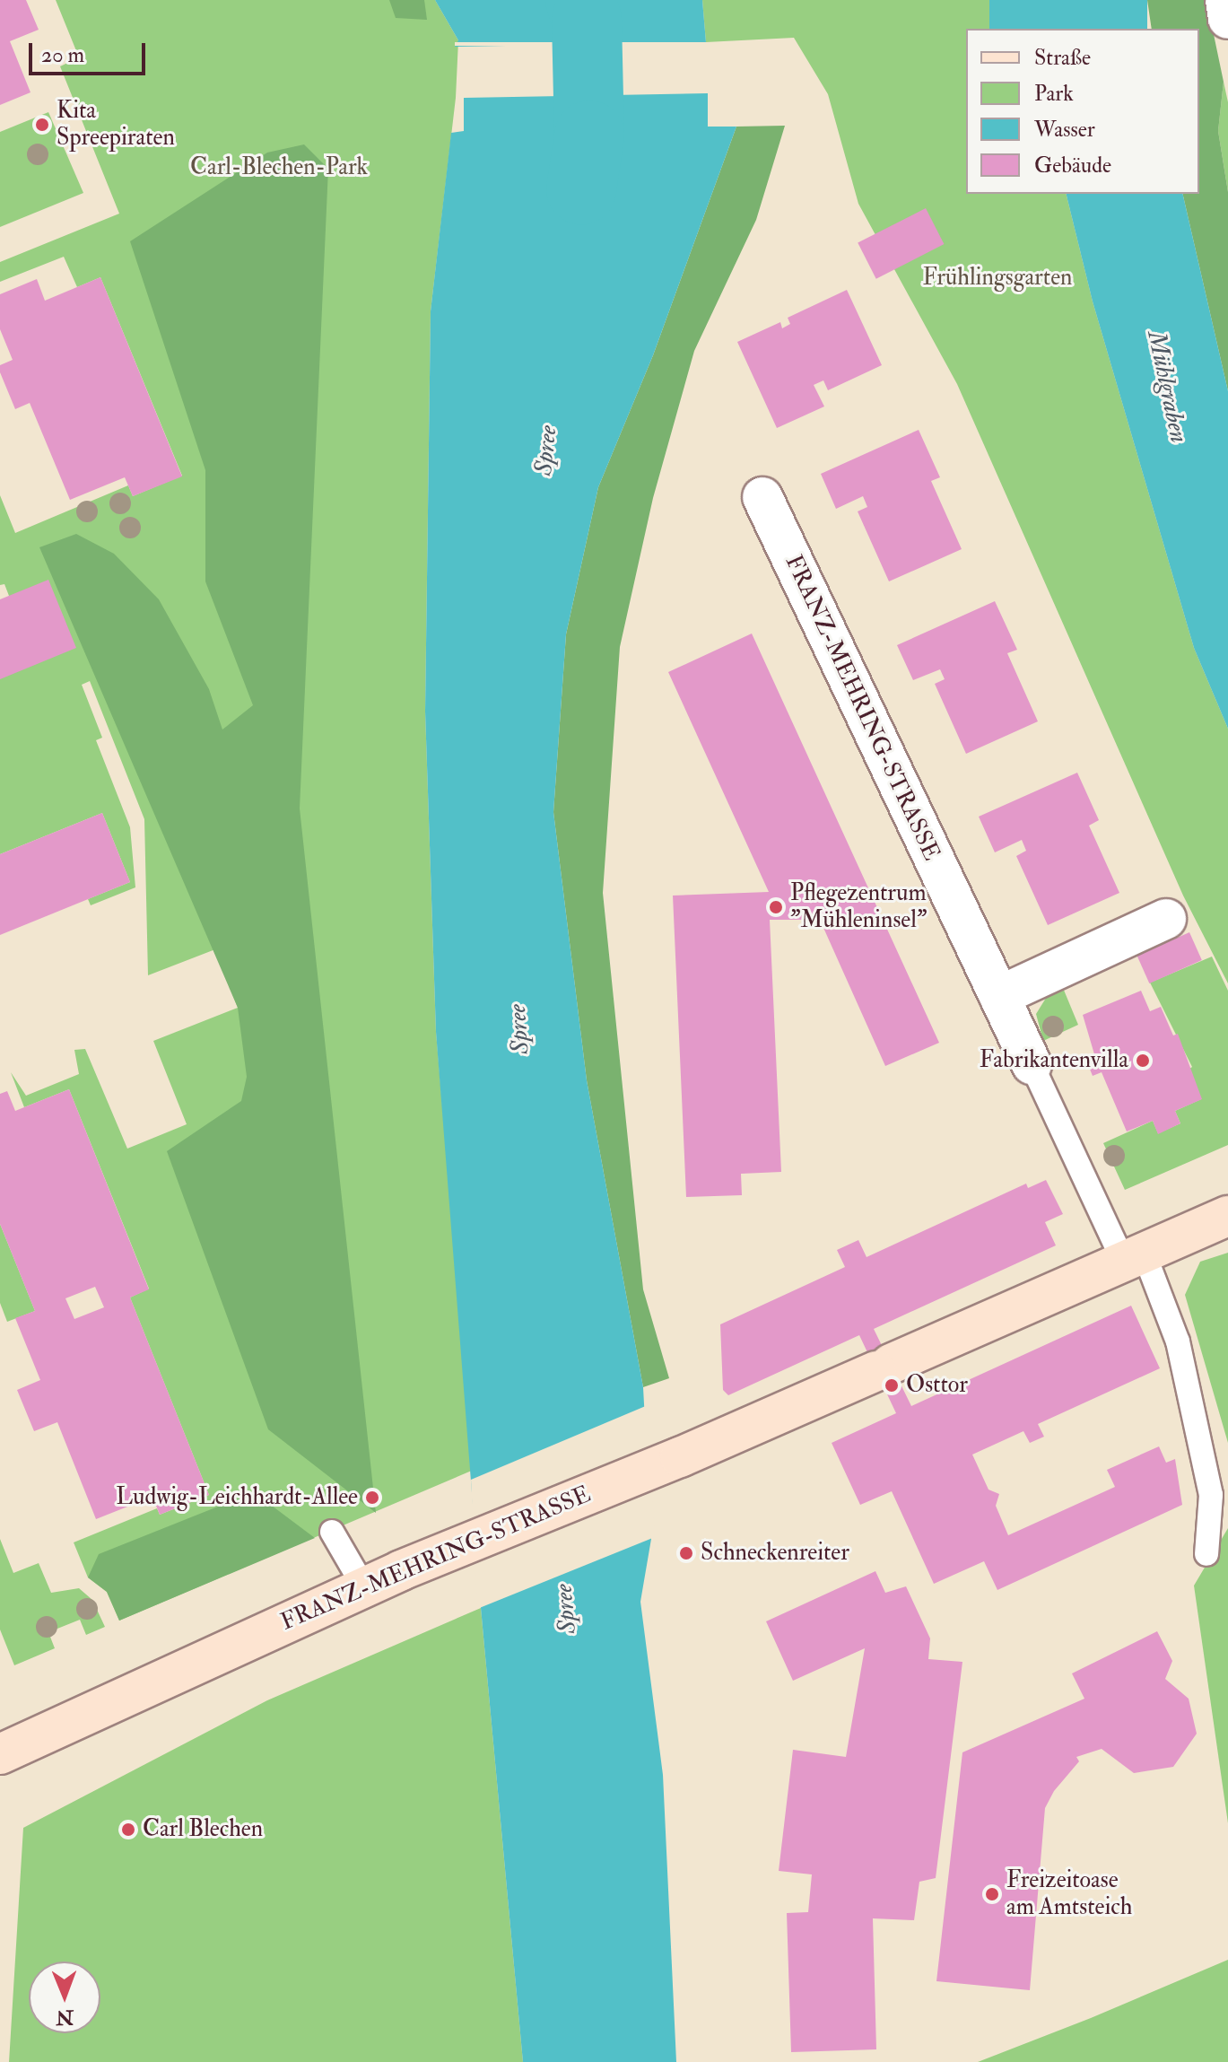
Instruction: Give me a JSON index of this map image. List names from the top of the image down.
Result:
{
  "streets": {
    "main road": ["FRANZ-MEHRING-STRASSE"]
  },
  "water": ["Mühlgraben", "Spree"],
  "parks": ["Carl-Blechen-Park", "Frühlingsgarten"],
  "places": [
    "Kita Spreepiraten",
    "Pflegezentrum \"Mühleninsel\"",
    "Fabrikantenvilla",
    "Osttor",
    "Ludwig-Leichhardt-Allee",
    "Schneckenreiter",
    "Carl Blechen",
    "Freizeitoase am Amtsteich"
  ],
  "legend": [
    "Straße",
    "Park",
    "Wasser",
    "Gebäude"
  ],
  "scale_bar": "20 m",
  "north": "bottom"
}
